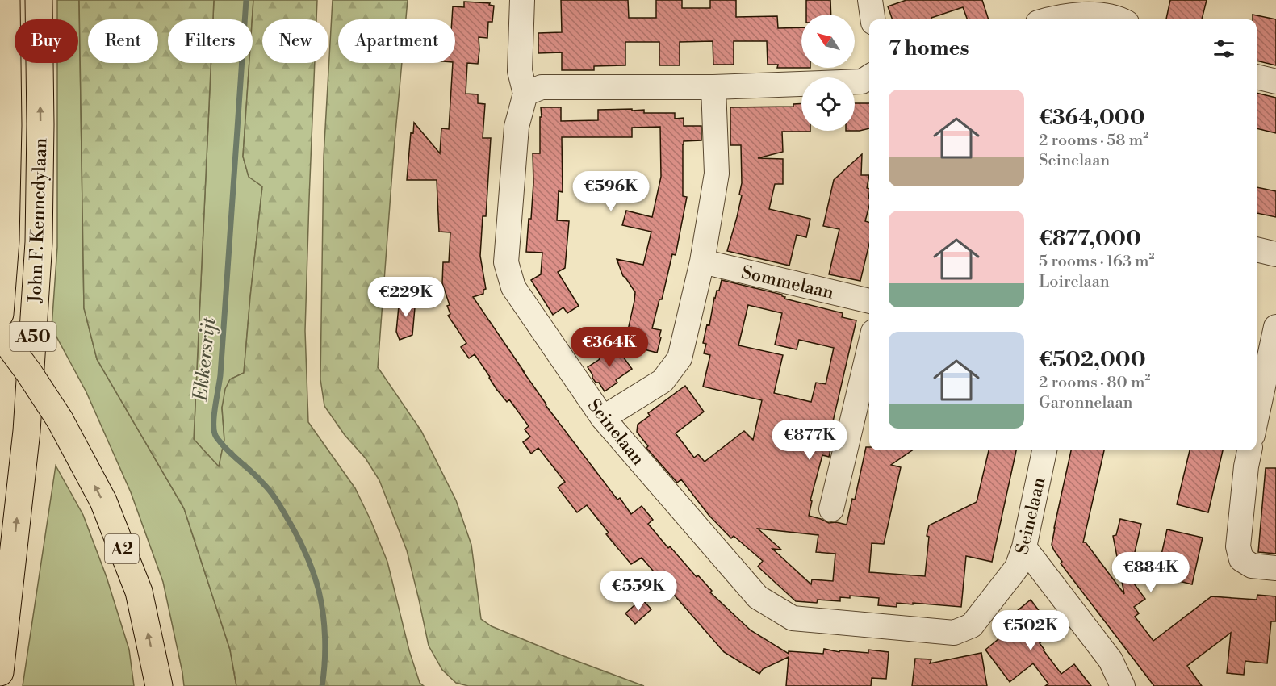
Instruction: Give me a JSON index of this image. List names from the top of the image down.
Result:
{
  "streets": {
    "highway": ["John F. Kennedylaan", "A50", "A2"],
    "street": ["Sommelaan", "Seinelaan"]
  },
  "water": ["Ekkersrijt"],
  "north": "top left",
  "page": {
    "chip": [
      "Buy",
      "Rent",
      "Filters",
      "New",
      "Apartment"
    ],
    "heading": "7 homes",
    "list": [
      {
        "name": "€364,000",
        "note": "2 rooms · 58 m² · Seinelaan"
      },
      {
        "name": "€877,000",
        "note": "5 rooms · 163 m² · Loirelaan"
      },
      {
        "name": "€502,000",
        "note": "2 rooms · 80 m² · Garonnelaan"
      }
    ],
    "price": [
      "€596K",
      "€229K",
      "€364K",
      "€877K",
      "€884K",
      "€559K",
      "€502K"
    ]
  }
}
